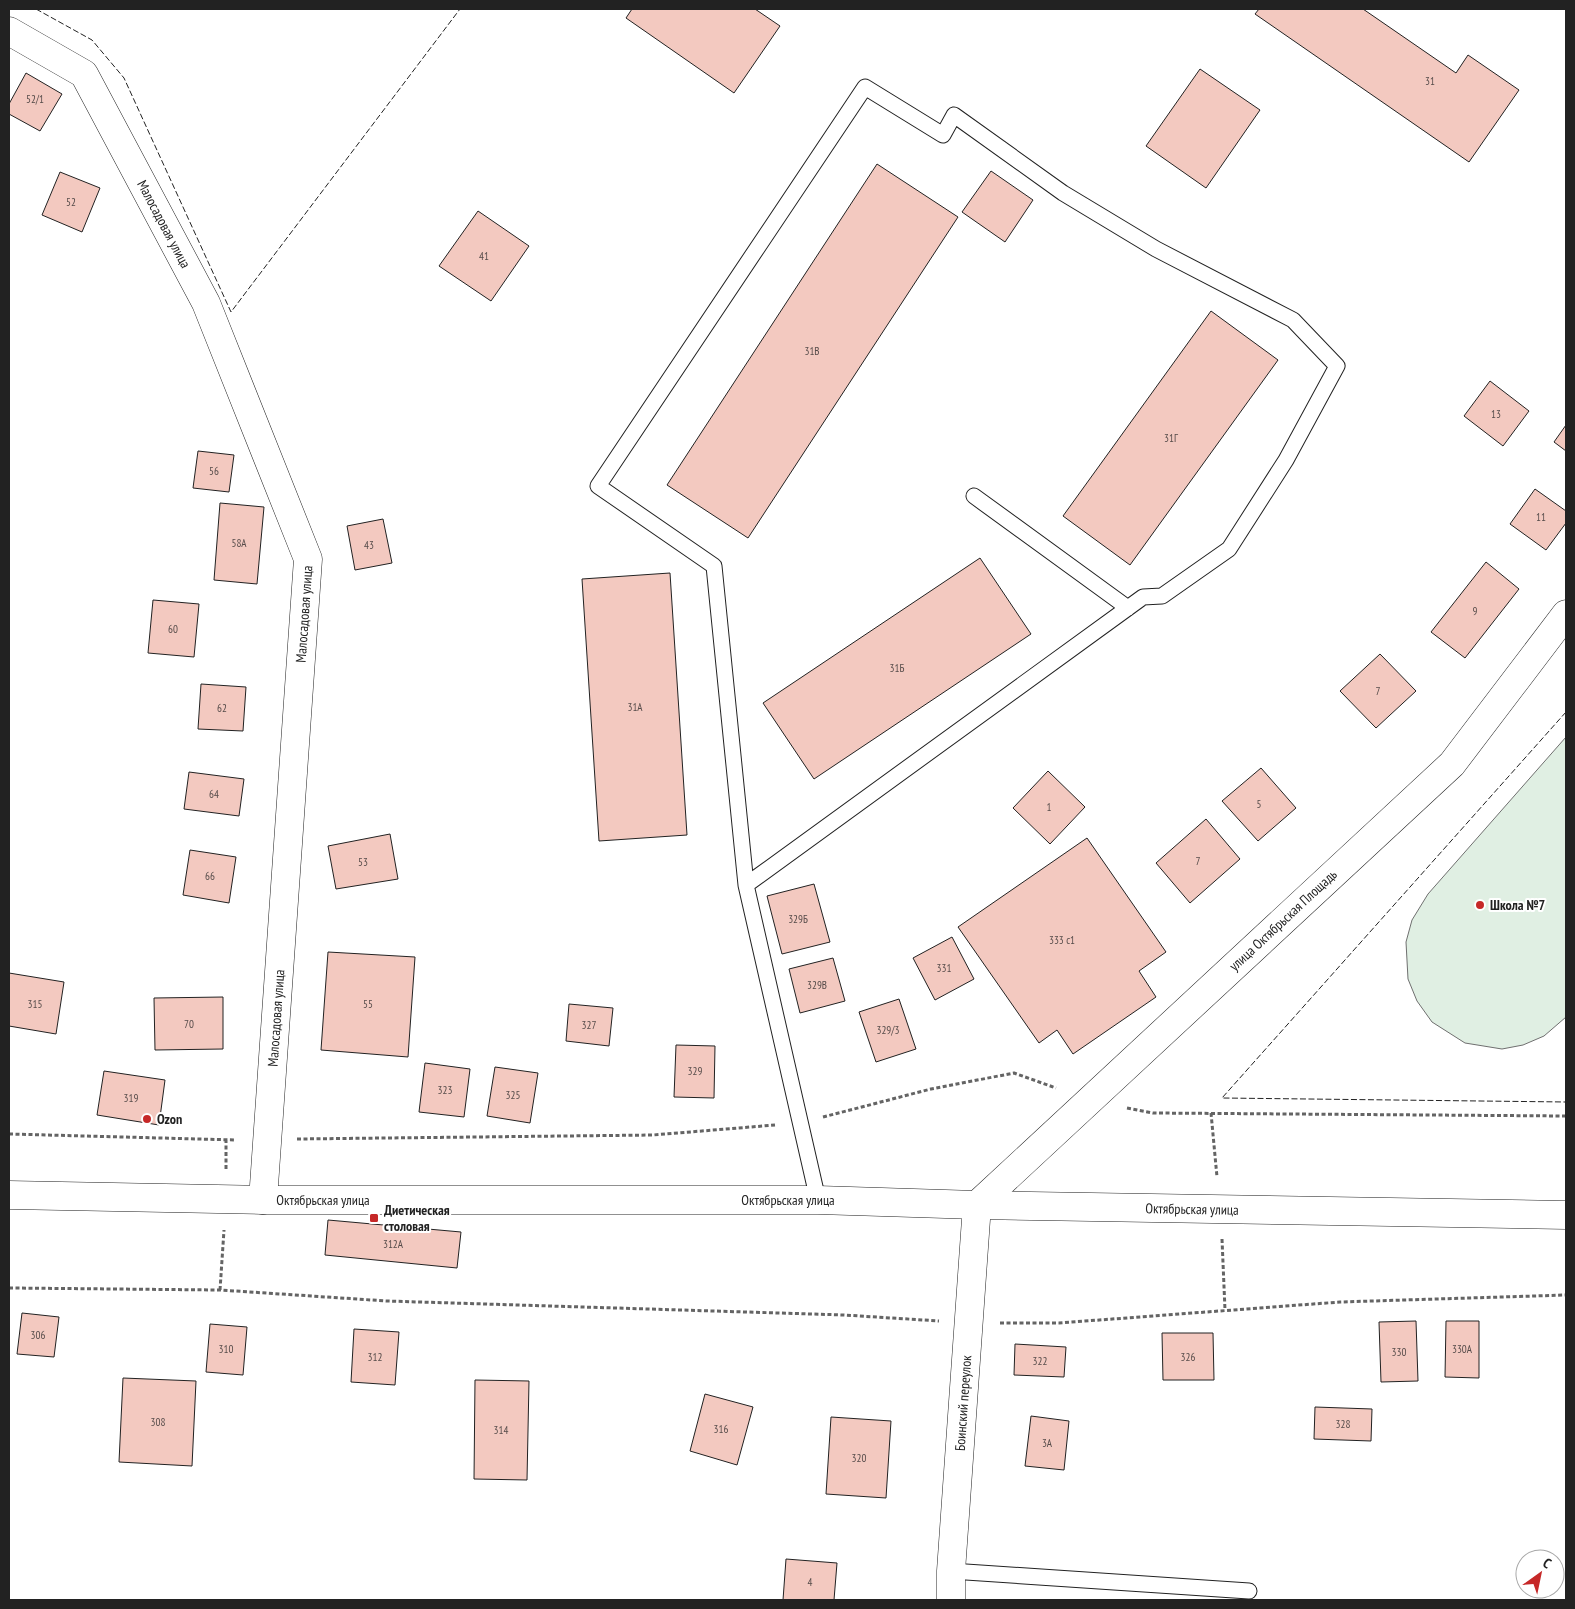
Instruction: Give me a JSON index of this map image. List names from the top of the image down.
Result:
{
  "streets": {
    "street": [
      "Малосадовая улица",
      "улица Октябрьская Площадь",
      "Октябрьская улица",
      "Боинский переулок"
    ]
  },
  "crossings": [
    ["Малосадовая улица", "Октябрьская улица"],
    ["улица Октябрьская Площадь", "Октябрьская улица"],
    ["улица Октябрьская Площадь", "Боинский переулок"],
    ["Октябрьская улица", "Боинский переулок"]
  ],
  "places": {
    "other": ["Школа №7", "Ozon"],
    "transit": ["Диетическая столовая"]
  },
  "house_numbers": [
    "31",
    "52/1",
    "52",
    "41",
    "31В",
    "13",
    "31Г",
    "56",
    "11",
    "58А",
    "43",
    "9",
    "60",
    "31Б",
    "7",
    "31А",
    "62",
    "64",
    "5",
    "1",
    "7",
    "53",
    "66",
    "329Б",
    "333 с1",
    "331",
    "329В",
    "315",
    "55",
    "70",
    "327",
    "329/3",
    "329",
    "323",
    "325",
    "319",
    "312А",
    "306",
    "310",
    "330А",
    "330",
    "312",
    "326",
    "322",
    "308",
    "328",
    "316",
    "314",
    "3А",
    "320",
    "4"
  ],
  "north": "top right"
}
